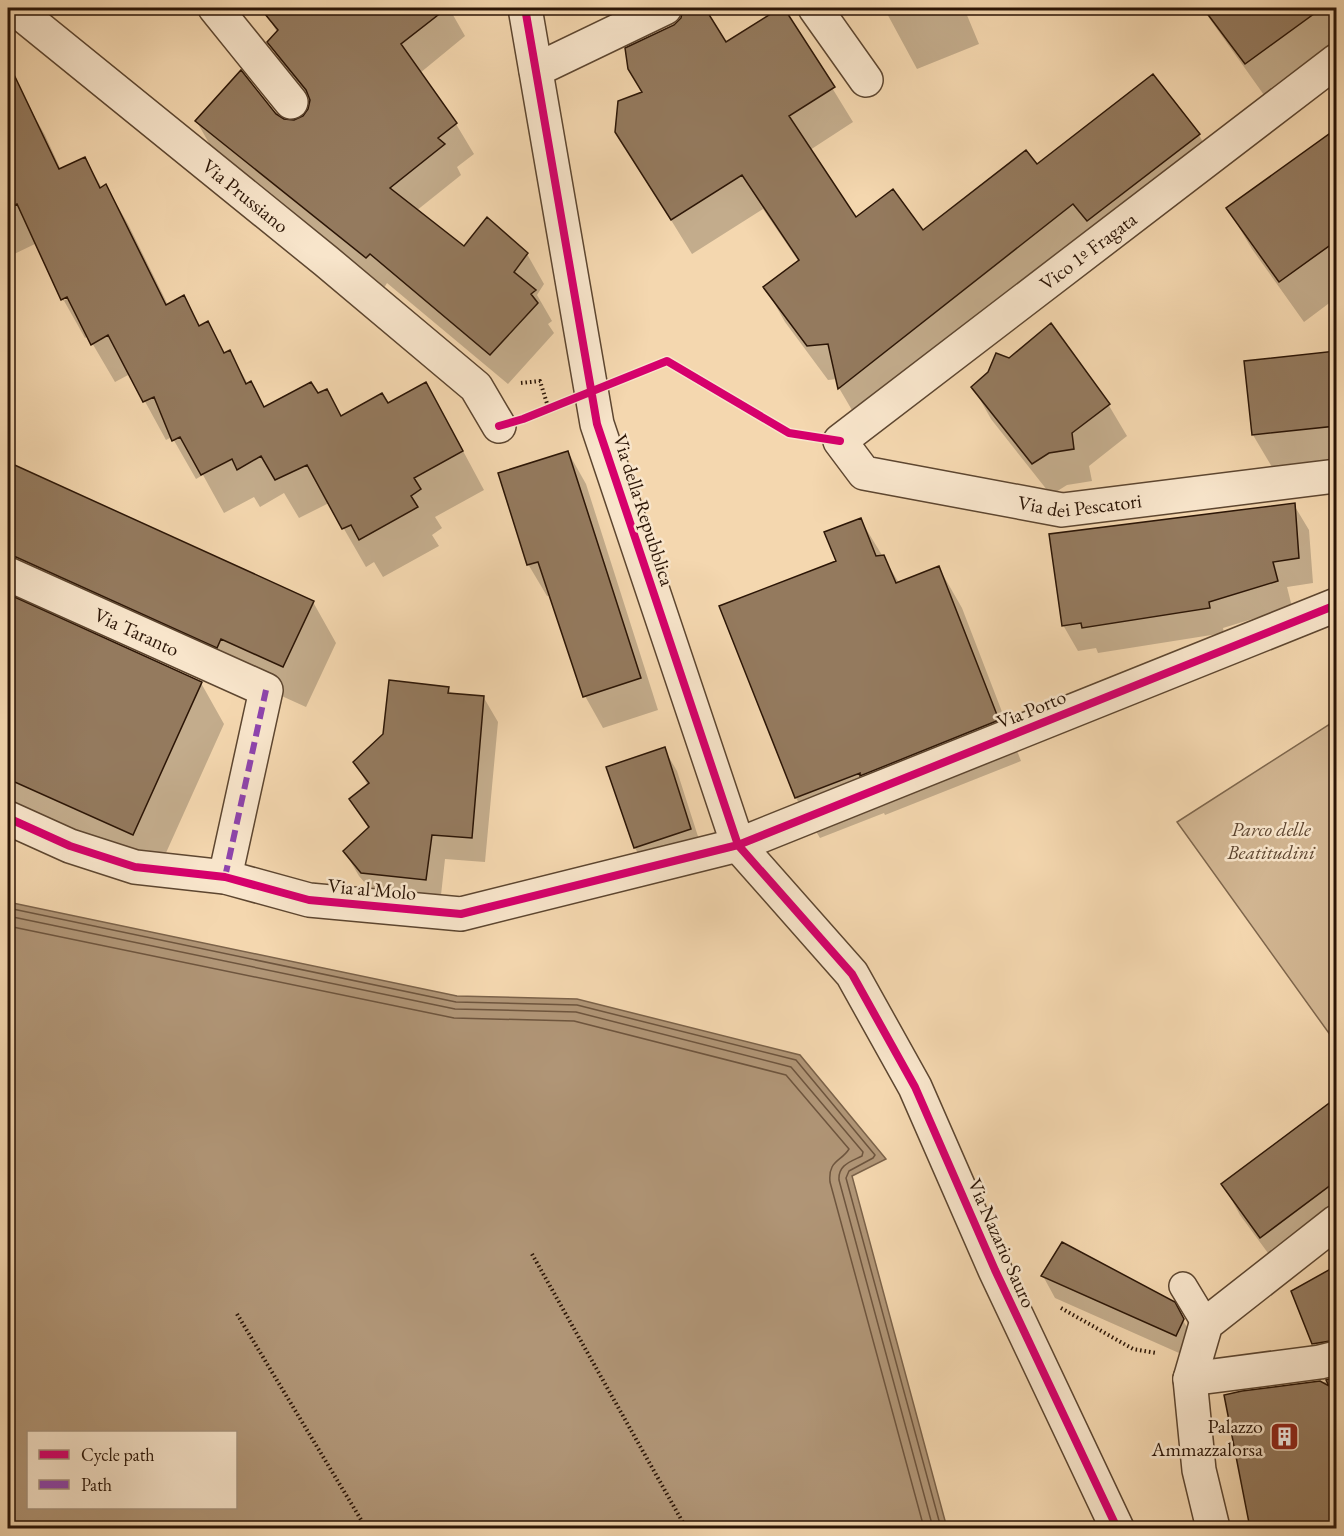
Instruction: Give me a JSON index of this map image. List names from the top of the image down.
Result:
{
  "streets": {
    "street": [
      "Via Prussiano",
      "Vico 1º Fragata",
      "Via dei Pescatori",
      "Via della Repubblica",
      "Via Taranto",
      "Via Porto",
      "Via al Molo",
      "Via Nazario Sauro"
    ]
  },
  "crossings": [
    ["Vico 1º Fragata", "Via dei Pescatori"],
    ["Via della Repubblica", "Via Porto"],
    ["Via della Repubblica", "Via al Molo"],
    ["Via della Repubblica", "Via Nazario Sauro"],
    ["Via Taranto", "Via al Molo"],
    ["Via Porto", "Via al Molo"]
  ],
  "parks": ["Parco delle Beatitudini"],
  "places": {
    "building": ["Palazzo Ammazzalorsa"]
  },
  "legend": ["Cycle path", "Path"]
}
